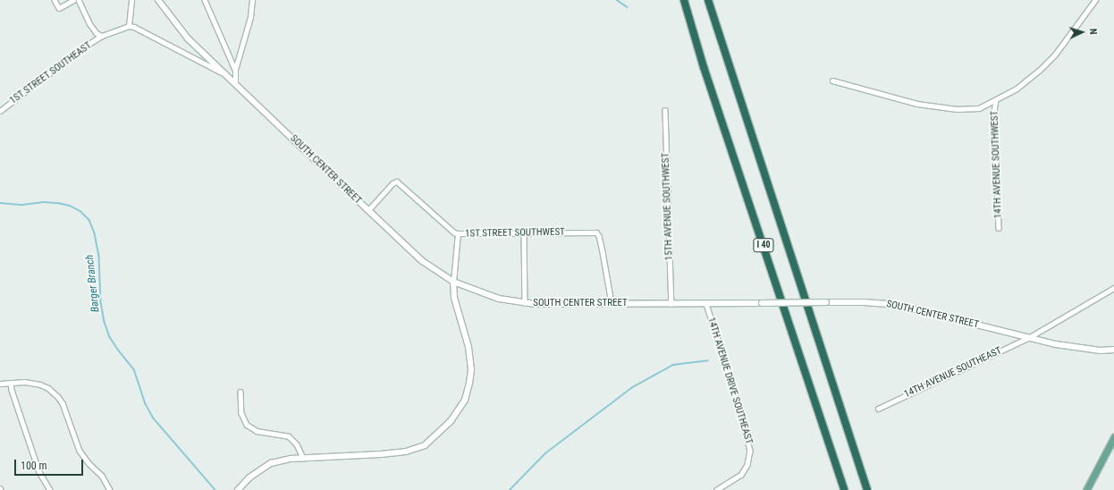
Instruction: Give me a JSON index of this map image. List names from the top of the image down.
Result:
{
  "streets": {
    "highway": ["I 40"],
    "street": [
      "1ST STREET SOUTHEAST",
      "14TH AVENUE SOUTHWEST",
      "SOUTH CENTER STREET",
      "15TH AVENUE SOUTHWEST",
      "1ST STREET SOUTHWEST",
      "14TH AVENUE SOUTHEAST",
      "14TH AVENUE DRIVE SOUTHEAST"
    ]
  },
  "crossings": [
    ["SOUTH CENTER STREET", "15TH AVENUE SOUTHWEST"],
    ["SOUTH CENTER STREET", "1ST STREET SOUTHWEST"],
    ["SOUTH CENTER STREET", "14TH AVENUE SOUTHEAST"],
    ["SOUTH CENTER STREET", "14TH AVENUE DRIVE SOUTHEAST"]
  ],
  "water": ["Barger Branch"],
  "scale_bar": "100 m",
  "north": "right"
}
